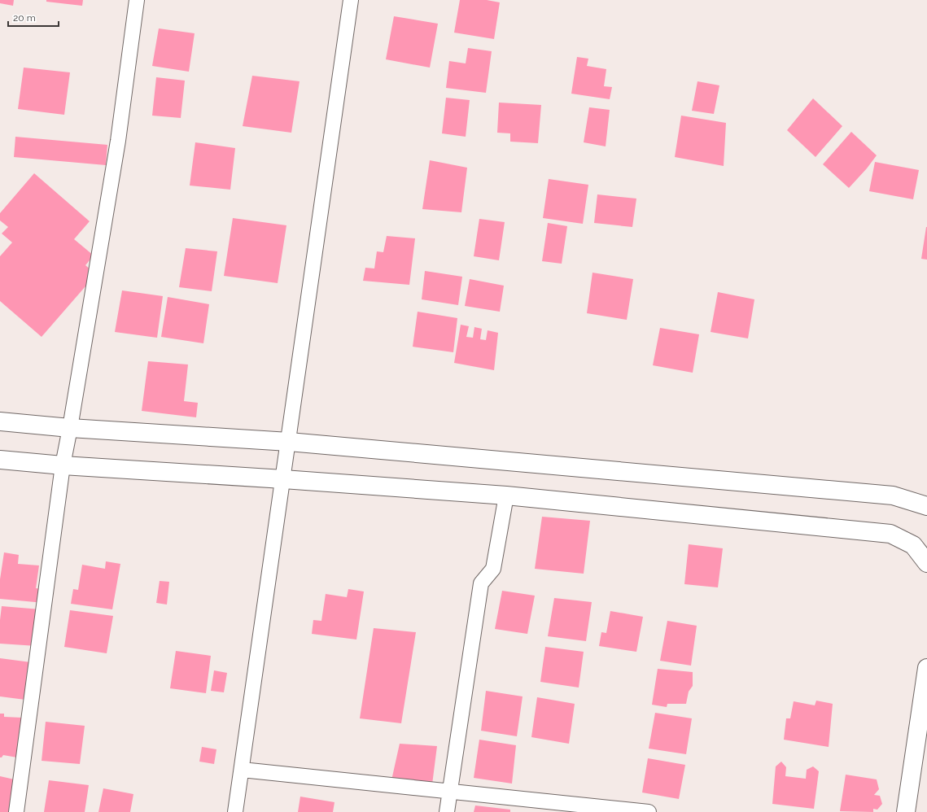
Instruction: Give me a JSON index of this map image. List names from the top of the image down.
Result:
{
  "scale_bar": "20 m"
}
